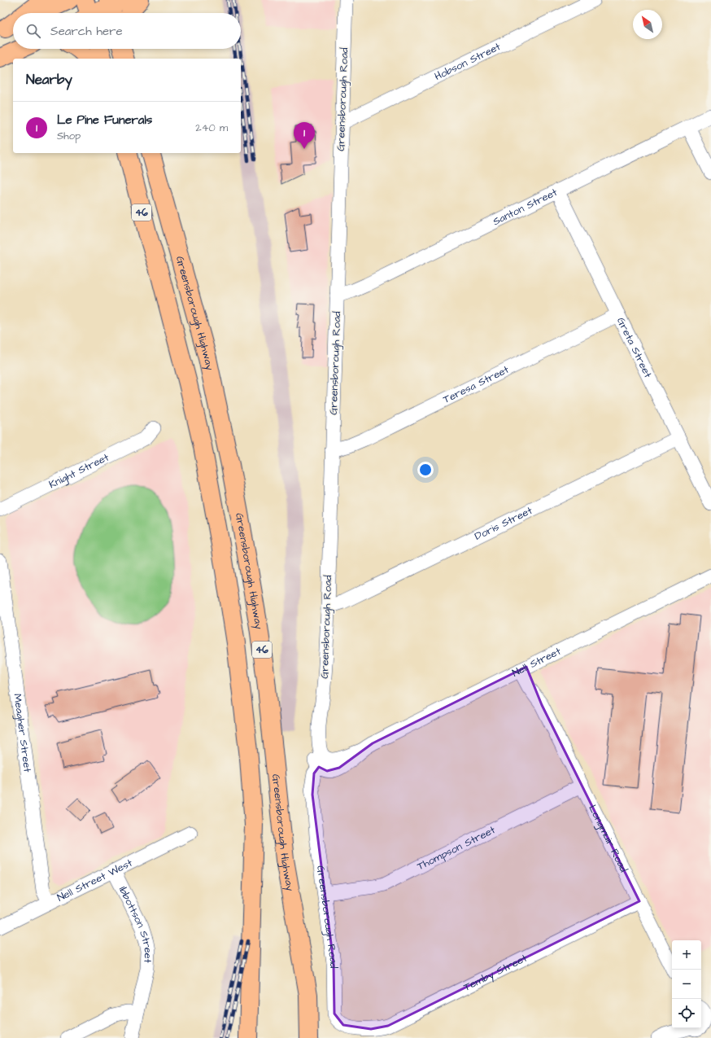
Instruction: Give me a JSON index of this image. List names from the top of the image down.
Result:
{
  "streets": {
    "main road": ["46", "Greensborough Highway"],
    "street": [
      "Hobson Street",
      "Greensborough Road",
      "Santon Street",
      "Greta Street",
      "Teresa Street",
      "Knight Street",
      "Doris Street",
      "Nell Street",
      "Meagher Street",
      "Longmuir Road",
      "Thompson Street",
      "Nell Street West",
      "Ibbottson Street",
      "Temby Street"
    ]
  },
  "crossings": [
    ["Hobson Street", "Greensborough Road"],
    ["Greensborough Road", "Santon Street"],
    ["Greensborough Road", "Teresa Street"],
    ["Greensborough Road", "Doris Street"],
    ["Greensborough Road", "Nell Street"],
    ["Greensborough Road", "Thompson Street"],
    ["Greensborough Road", "Temby Street"],
    ["Santon Street", "Greta Street"],
    ["Greta Street", "Teresa Street"],
    ["Greta Street", "Doris Street"],
    ["Nell Street", "Longmuir Road"],
    ["Meagher Street", "Nell Street West"],
    ["Longmuir Road", "Thompson Street"],
    ["Longmuir Road", "Temby Street"],
    ["Nell Street West", "Ibbottson Street"]
  ],
  "north": "top left",
  "page": {
    "search": "Search here",
    "heading": "Nearby",
    "list": [
      {
        "mark": "1",
        "name": "Le Pine Funerals",
        "note": "Shop",
        "value": "240 m"
      }
    ],
    "pins": "1",
    "map_buttons": ["+", "−"]
  }
}
